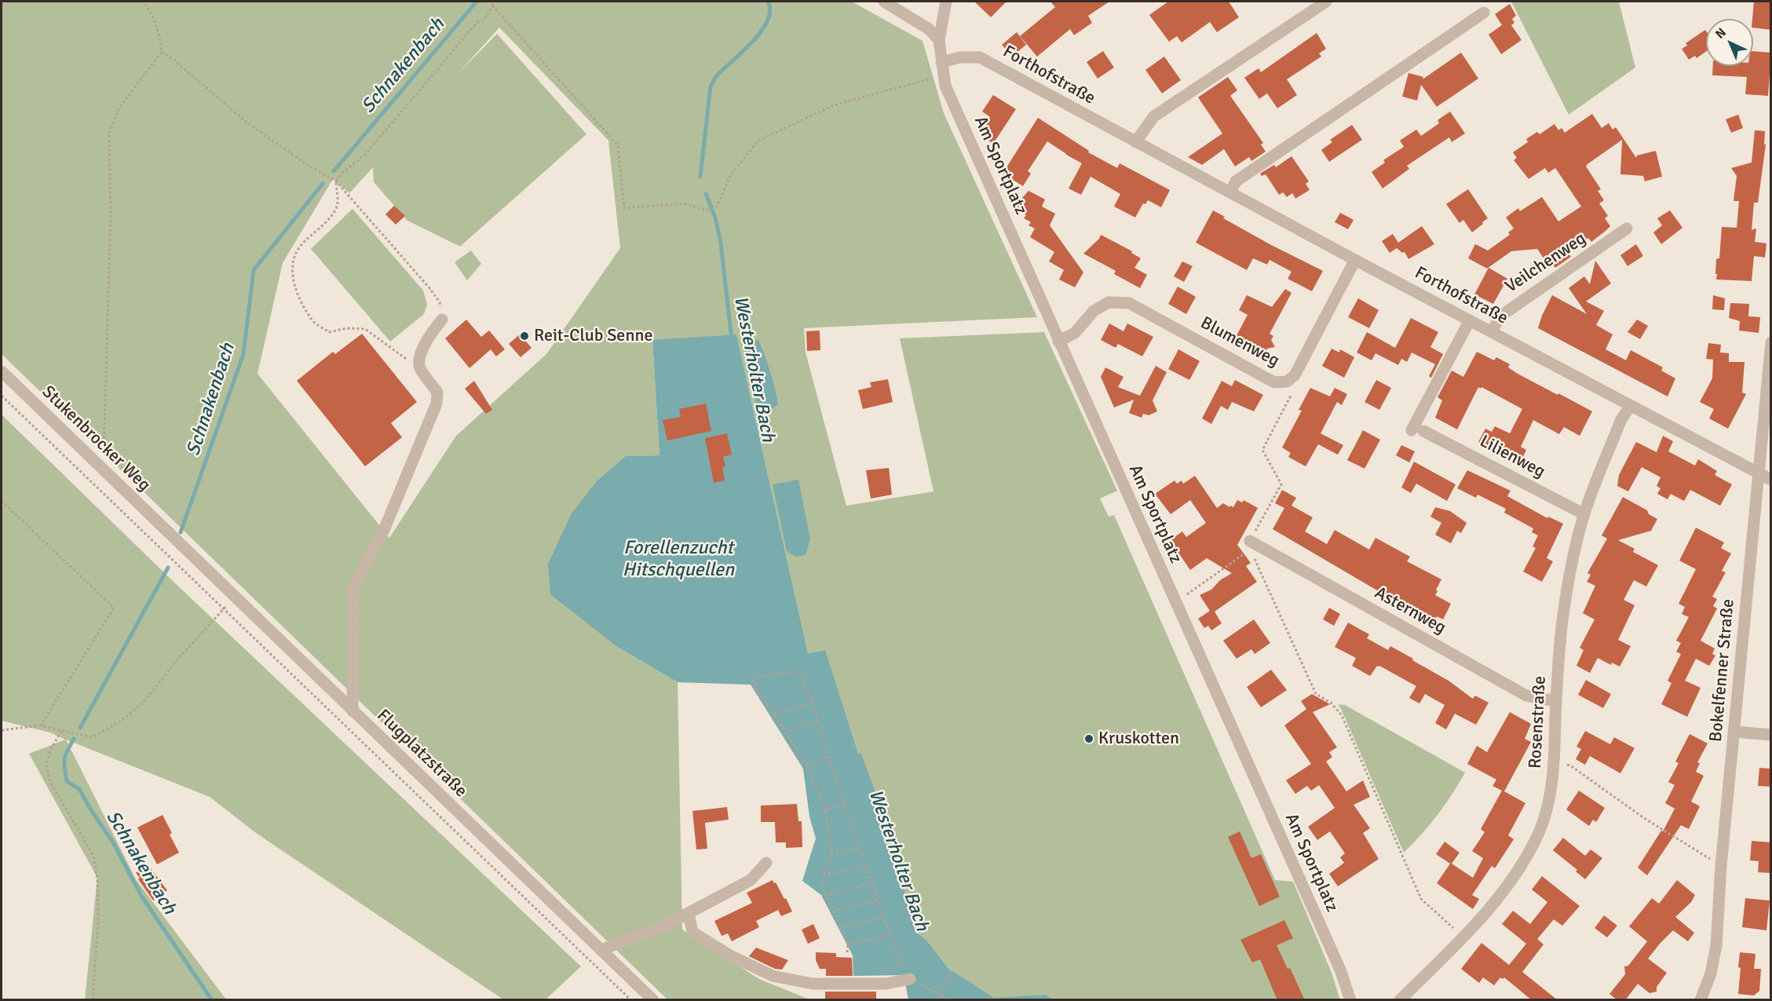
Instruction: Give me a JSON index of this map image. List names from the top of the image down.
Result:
{
  "streets": {
    "street": [
      "Forthofstraße",
      "Am Sportplatz",
      "Veilchenweg",
      "Blumenweg",
      "Stukenbrocker Weg",
      "Lilienweg",
      "Asternweg",
      "Bokelfenner Straße",
      "Rosenstraße",
      "Flugplatzstraße"
    ]
  },
  "crossings": [
    ["Forthofstraße", "Am Sportplatz"],
    ["Forthofstraße", "Veilchenweg"],
    ["Forthofstraße", "Blumenweg"],
    ["Forthofstraße", "Lilienweg"],
    ["Forthofstraße", "Bokelfenner Straße"],
    ["Forthofstraße", "Rosenstraße"],
    ["Am Sportplatz", "Blumenweg"],
    ["Stukenbrocker Weg", "Flugplatzstraße"],
    ["Lilienweg", "Rosenstraße"],
    ["Asternweg", "Rosenstraße"]
  ],
  "water": ["Schnakenbach", "Westerholter Bach", "Forellenzucht Hitschquellen"],
  "places": ["Reit-Club Senne", "Kruskotten"],
  "north": "top left"
}
